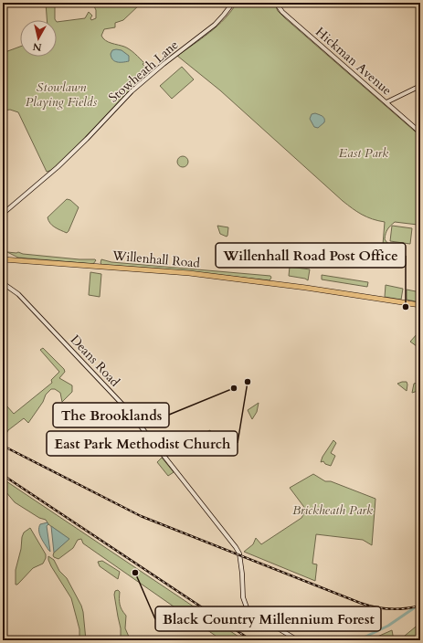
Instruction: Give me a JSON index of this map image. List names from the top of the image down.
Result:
{
  "streets": {
    "highway": ["Willenhall Road"],
    "street": ["Hickman Avenue", "Stowheath Lane", "Deans Road"]
  },
  "parks": ["Stowlawn Playing Fields", "East Park", "Brickheath Park"],
  "places": [
    "Willenhall Road Post Office",
    "East Park Methodist Church",
    "The Brooklands",
    "Black Country Millennium Forest"
  ],
  "north": "bottom"
}
